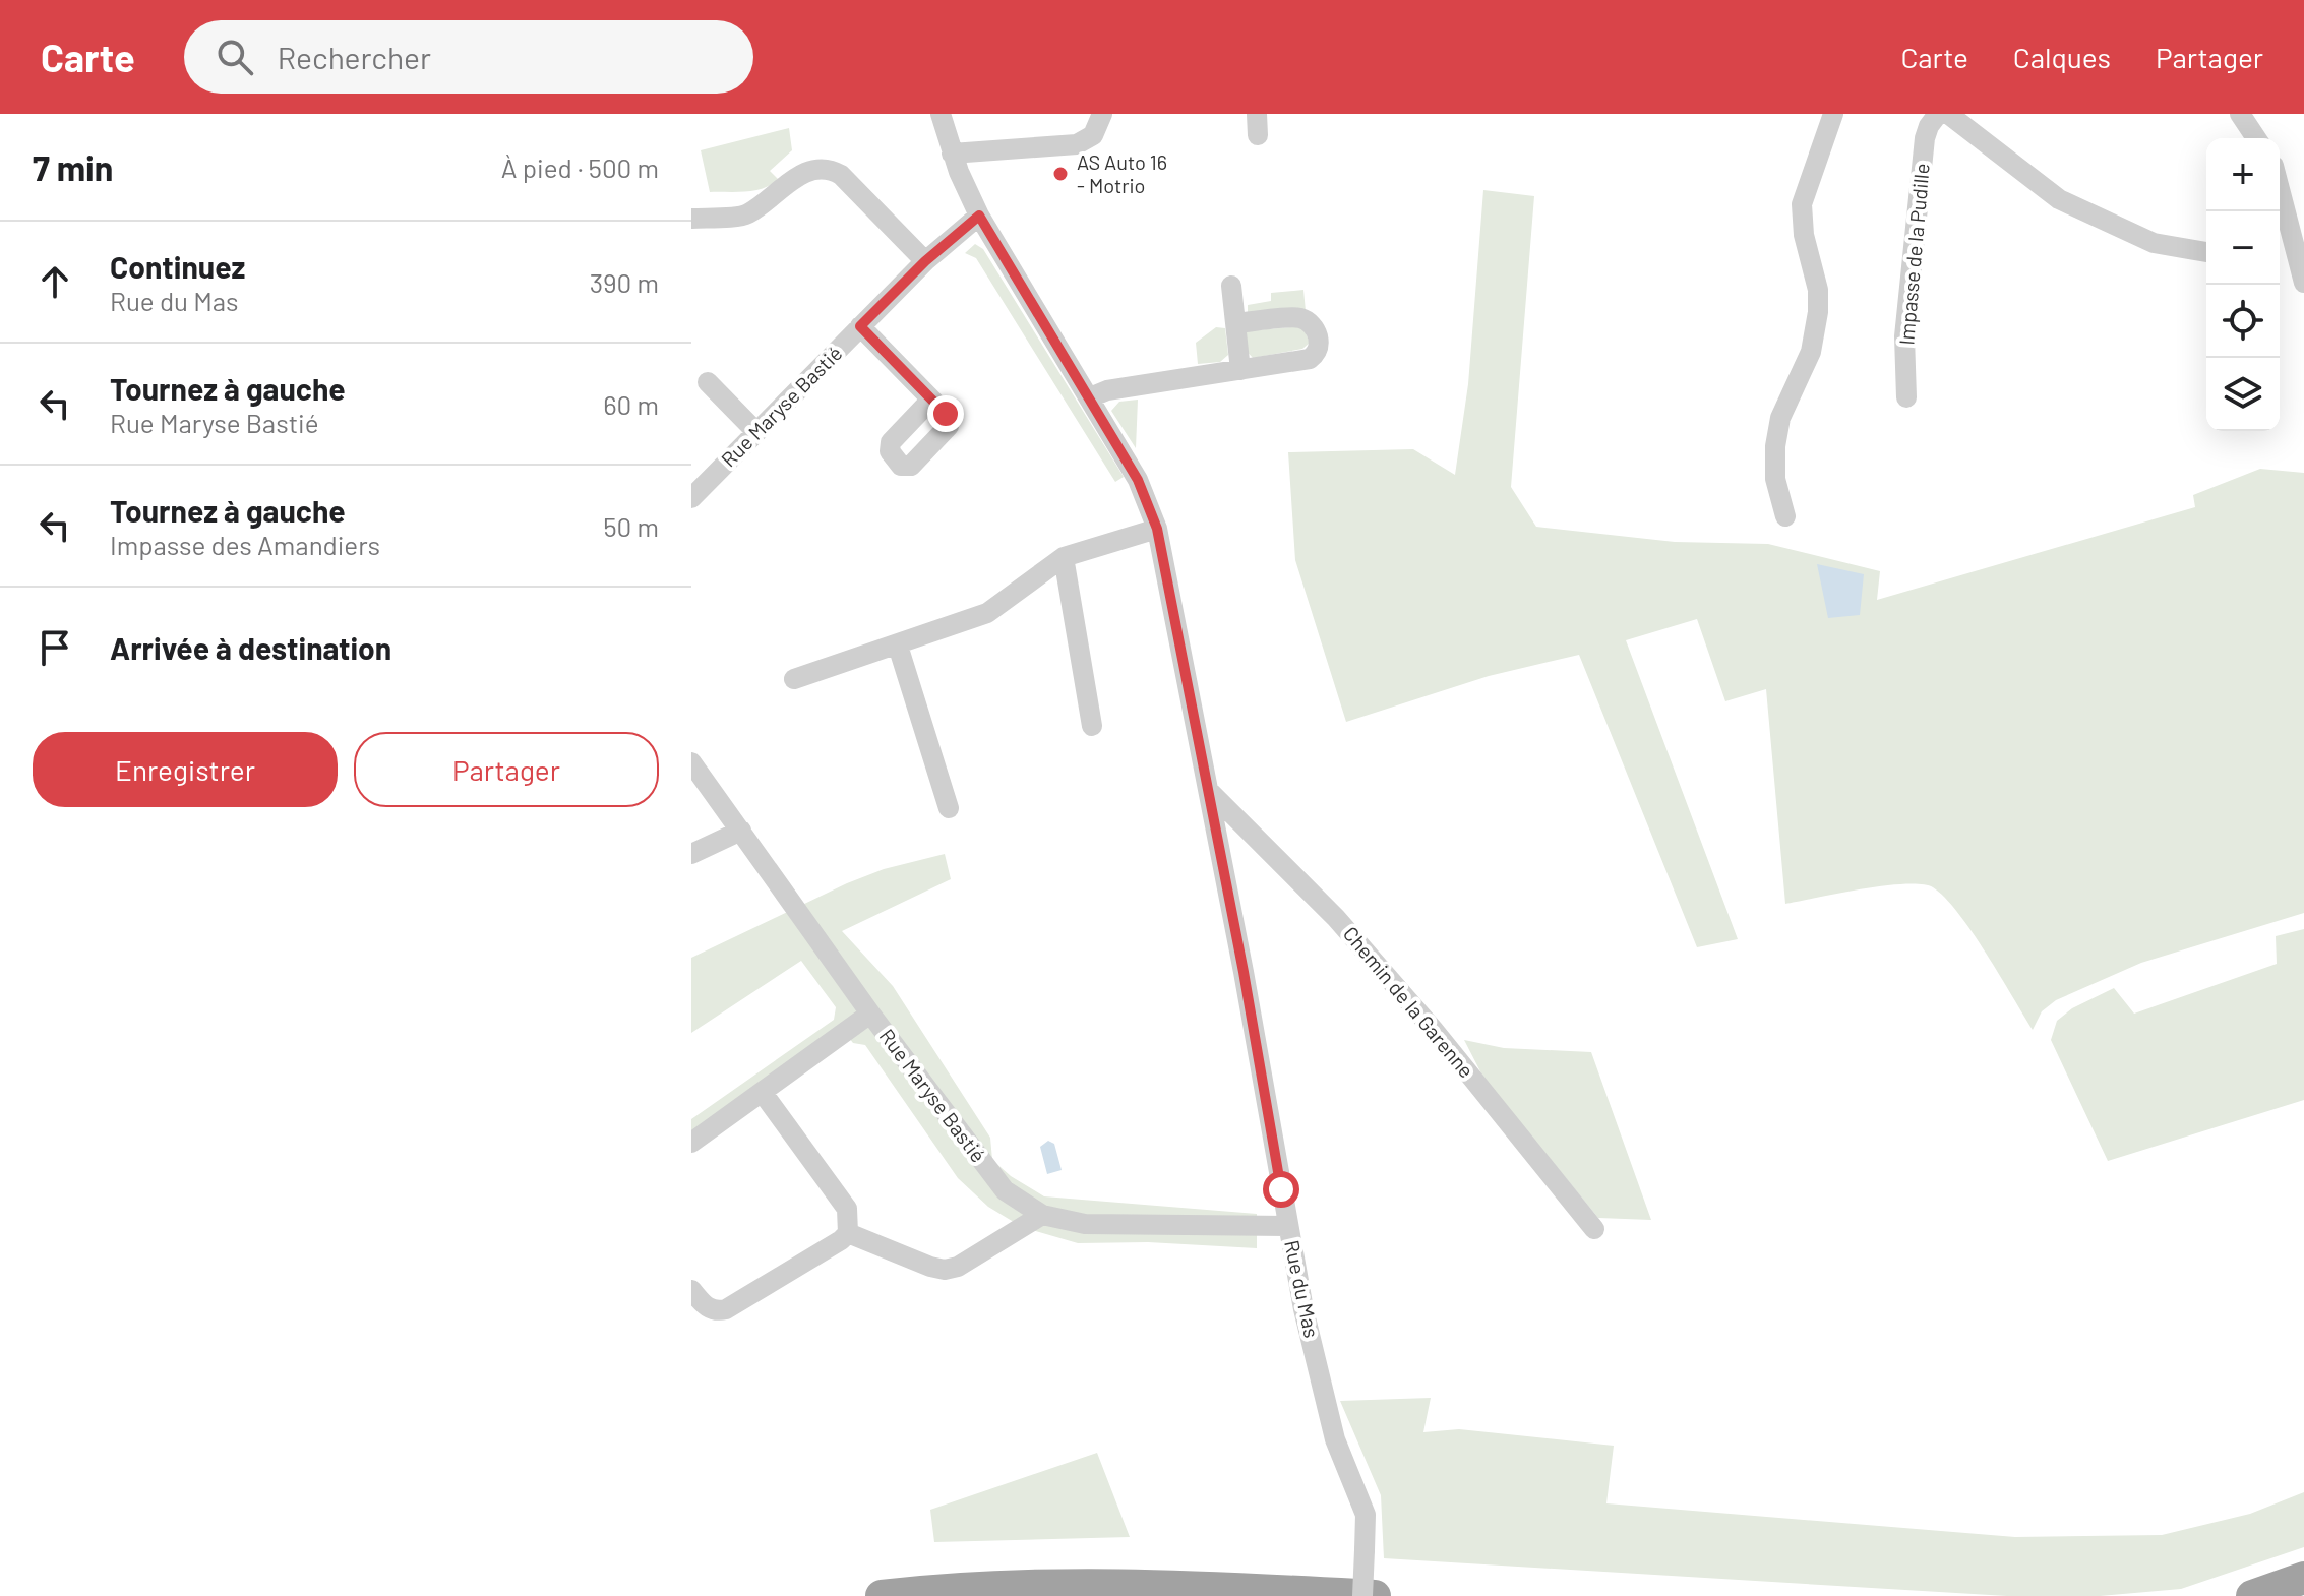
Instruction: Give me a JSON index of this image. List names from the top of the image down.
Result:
{
  "streets": {
    "street": [
      "Impasse de la Pudille",
      "Rue Maryse Bastié",
      "Chemin de la Garenne",
      "Rue du Mas"
    ]
  },
  "crossings": [
    ["Rue Maryse Bastié", "Rue du Mas"],
    ["Chemin de la Garenne", "Rue du Mas"]
  ],
  "places": ["AS Auto 16 - Motrio"],
  "page": {
    "header": "Carte",
    "search": "Rechercher",
    "nav": ["Carte", "Calques", "Partager"],
    "heading": ["7 min", "À pied · 500 m"],
    "map_buttons": ["+", "−"],
    "list": [
      ["Continuez", "Rue du Mas", "390 m"],
      ["Tournez à gauche", "Rue Maryse Bastié", "60 m"],
      ["Tournez à gauche", "Impasse des Amandiers", "50 m"],
      "Arrivée à destination"
    ],
    "buttons": ["Enregistrer", "Partager"]
  }
}
